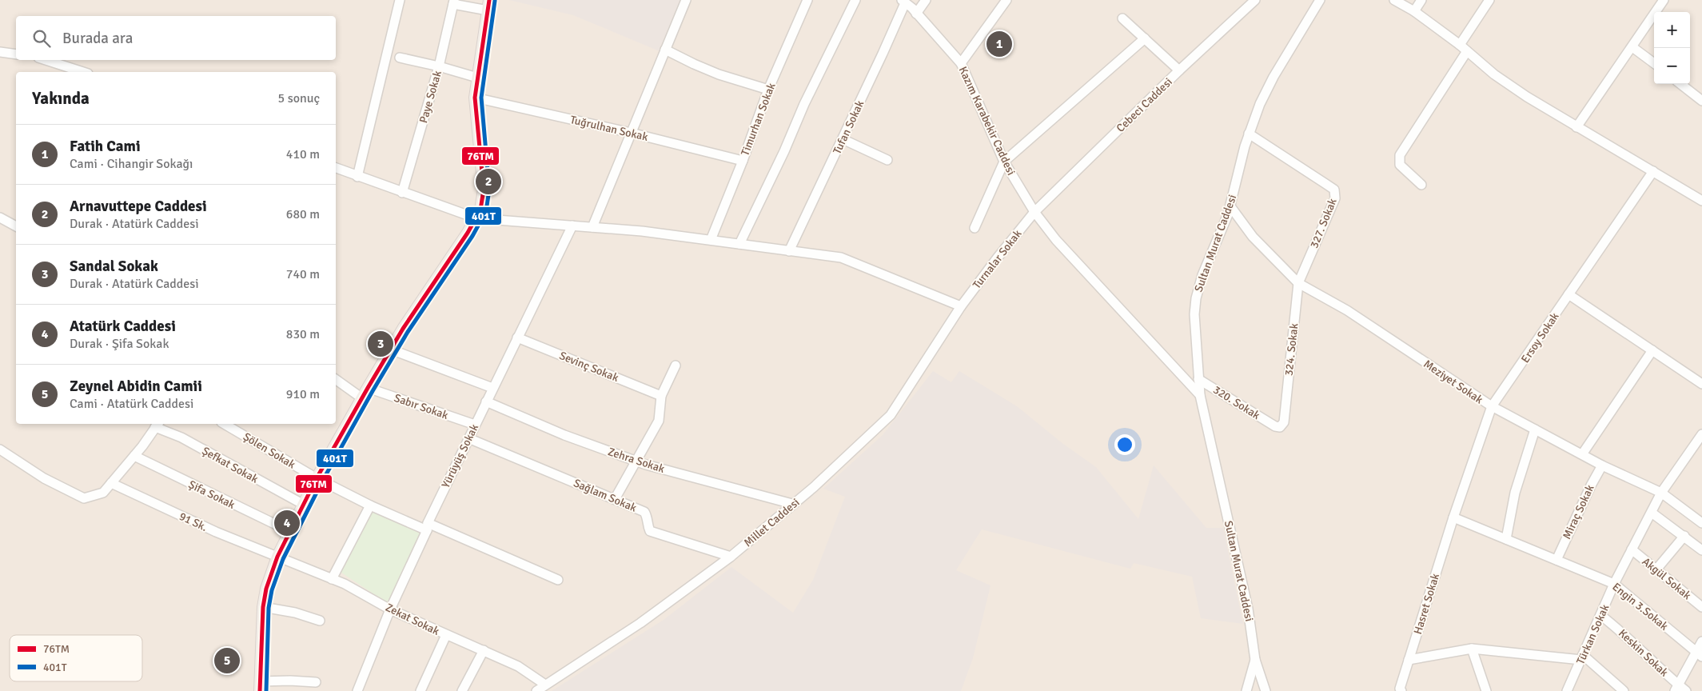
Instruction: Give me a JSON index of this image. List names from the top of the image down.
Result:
{
  "streets": {
    "street": [
      "Paye Sokak",
      "Cebeci Caddesi",
      "Timurhan Sokak",
      "Kazım Karabekir Caddesi",
      "Tufan Sokak",
      "Tuğrulhan Sokak",
      "327. Sokak",
      "Sultan Murat Caddesi",
      "Turnalar Sokak",
      "Ersoy Sokak",
      "324. Sokak",
      "Sevinç Sokak",
      "Meziyet Sokak",
      "320. Sokak",
      "Sabır Sokak",
      "Şölen Sokak",
      "Yürüyüş Sokak",
      "Zehra Sokak",
      "Şefkat Sokak",
      "Şifa Sokak",
      "Sağlam Sokak",
      "Miraç Sokak",
      "91 Sk.",
      "Millet Caddesi",
      "Akgül Sokak",
      "Hasret Sokak",
      "Engin 3.Sokak",
      "Zekat Sokak",
      "Türkan Sokak",
      "Keskin Sokak"
    ]
  },
  "crossings": [
    ["Cebeci Caddesi", "Kazım Karabekir Caddesi"],
    ["Cebeci Caddesi", "Turnalar Sokak"],
    ["Timurhan Sokak", "Tuğrulhan Sokak"],
    ["Kazım Karabekir Caddesi", "Tufan Sokak"],
    ["Kazım Karabekir Caddesi", "Sultan Murat Caddesi"],
    ["Kazım Karabekir Caddesi", "Turnalar Sokak"],
    ["327. Sokak", "Sultan Murat Caddesi"],
    ["327. Sokak", "324. Sokak"],
    ["327. Sokak", "Meziyet Sokak"],
    ["Sultan Murat Caddesi", "Meziyet Sokak"],
    ["Sultan Murat Caddesi", "320. Sokak"],
    ["Turnalar Sokak", "Millet Caddesi"],
    ["Ersoy Sokak", "Meziyet Sokak"],
    ["Ersoy Sokak", "Hasret Sokak"],
    ["Ersoy Sokak", "Engin 3.Sokak"],
    ["324. Sokak", "Meziyet Sokak"],
    ["324. Sokak", "320. Sokak"],
    ["Sevinç Sokak", "Yürüyüş Sokak"],
    ["Meziyet Sokak", "Miraç Sokak"],
    ["Meziyet Sokak", "Türkan Sokak"],
    ["Sabır Sokak", "Yürüyüş Sokak"],
    ["Şölen Sokak", "Yürüyüş Sokak"],
    ["Yürüyüş Sokak", "Zehra Sokak"],
    ["Yürüyüş Sokak", "Sağlam Sokak"],
    ["Yürüyüş Sokak", "Zekat Sokak"],
    ["Zehra Sokak", "Millet Caddesi"],
    ["Sağlam Sokak", "Millet Caddesi"],
    ["Miraç Sokak", "Engin 3.Sokak"],
    ["91 Sk.", "Zekat Sokak"],
    ["Millet Caddesi", "Zekat Sokak"],
    ["Akgül Sokak", "Türkan Sokak"],
    ["Hasret Sokak", "Engin 3.Sokak"],
    ["Engin 3.Sokak", "Türkan Sokak"],
    ["Türkan Sokak", "Keskin Sokak"]
  ],
  "lines": ["transit line 76TM", "transit line 401T"],
  "legend": ["76TM", "401T"],
  "page": {
    "map_buttons": ["+", "−"],
    "search": "Burada ara",
    "pins": [
      "1",
      "2",
      "3",
      "4",
      "5"
    ],
    "heading": ["Yakında", "5 sonuç"],
    "list": [
      {
        "mark": "1",
        "name": "Fatih Cami",
        "note": "Cami · Cihangir Sokağı",
        "value": "410 m"
      },
      {
        "mark": "2",
        "name": "Arnavuttepe Caddesi",
        "note": "Durak · Atatürk Caddesi",
        "value": "680 m"
      },
      {
        "mark": "3",
        "name": "Sandal Sokak",
        "note": "Durak · Atatürk Caddesi",
        "value": "740 m"
      },
      {
        "mark": "4",
        "name": "Atatürk Caddesi",
        "note": "Durak · Şifa Sokak",
        "value": "830 m"
      },
      {
        "mark": "5",
        "name": "Zeynel Abidin Camii",
        "note": "Cami · Atatürk Caddesi",
        "value": "910 m"
      }
    ]
  }
}
